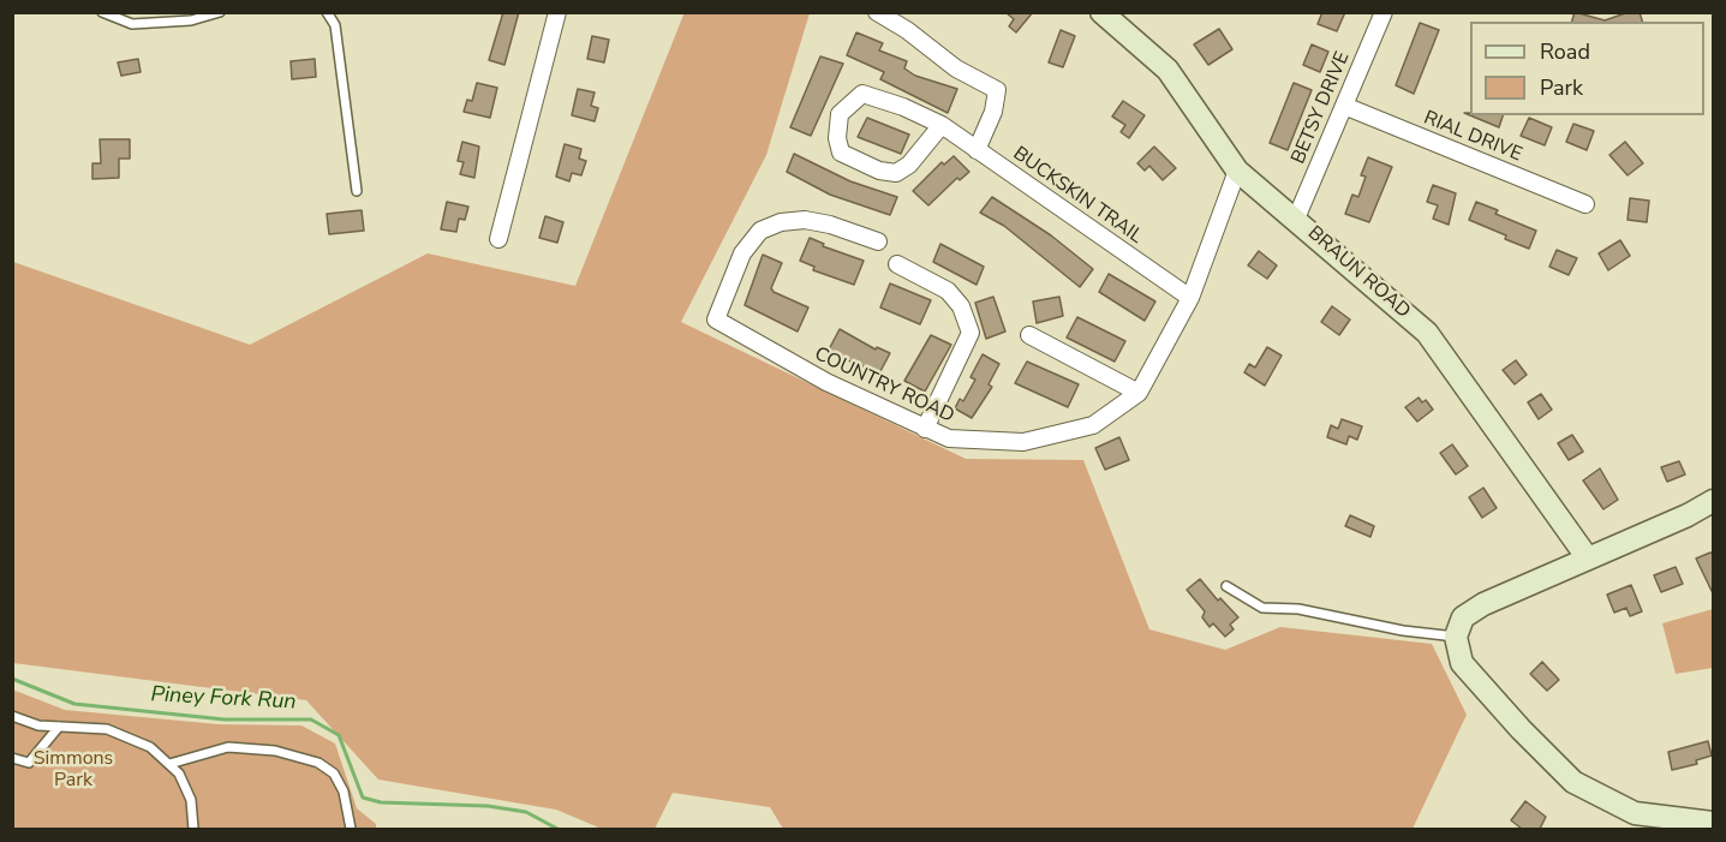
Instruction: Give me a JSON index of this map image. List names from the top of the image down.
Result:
{
  "streets": {
    "street": [
      "BETSY DRIVE",
      "RIAL DRIVE",
      "BUCKSKIN TRAIL",
      "BRAUN ROAD",
      "COUNTRY ROAD"
    ]
  },
  "crossings": [
    ["BETSY DRIVE", "RIAL DRIVE"],
    ["BETSY DRIVE", "BRAUN ROAD"],
    ["BUCKSKIN TRAIL", "COUNTRY ROAD"],
    ["BRAUN ROAD", "COUNTRY ROAD"]
  ],
  "water": ["Piney Fork Run"],
  "parks": ["Simmons Park"],
  "legend": ["Road", "Park"]
}
